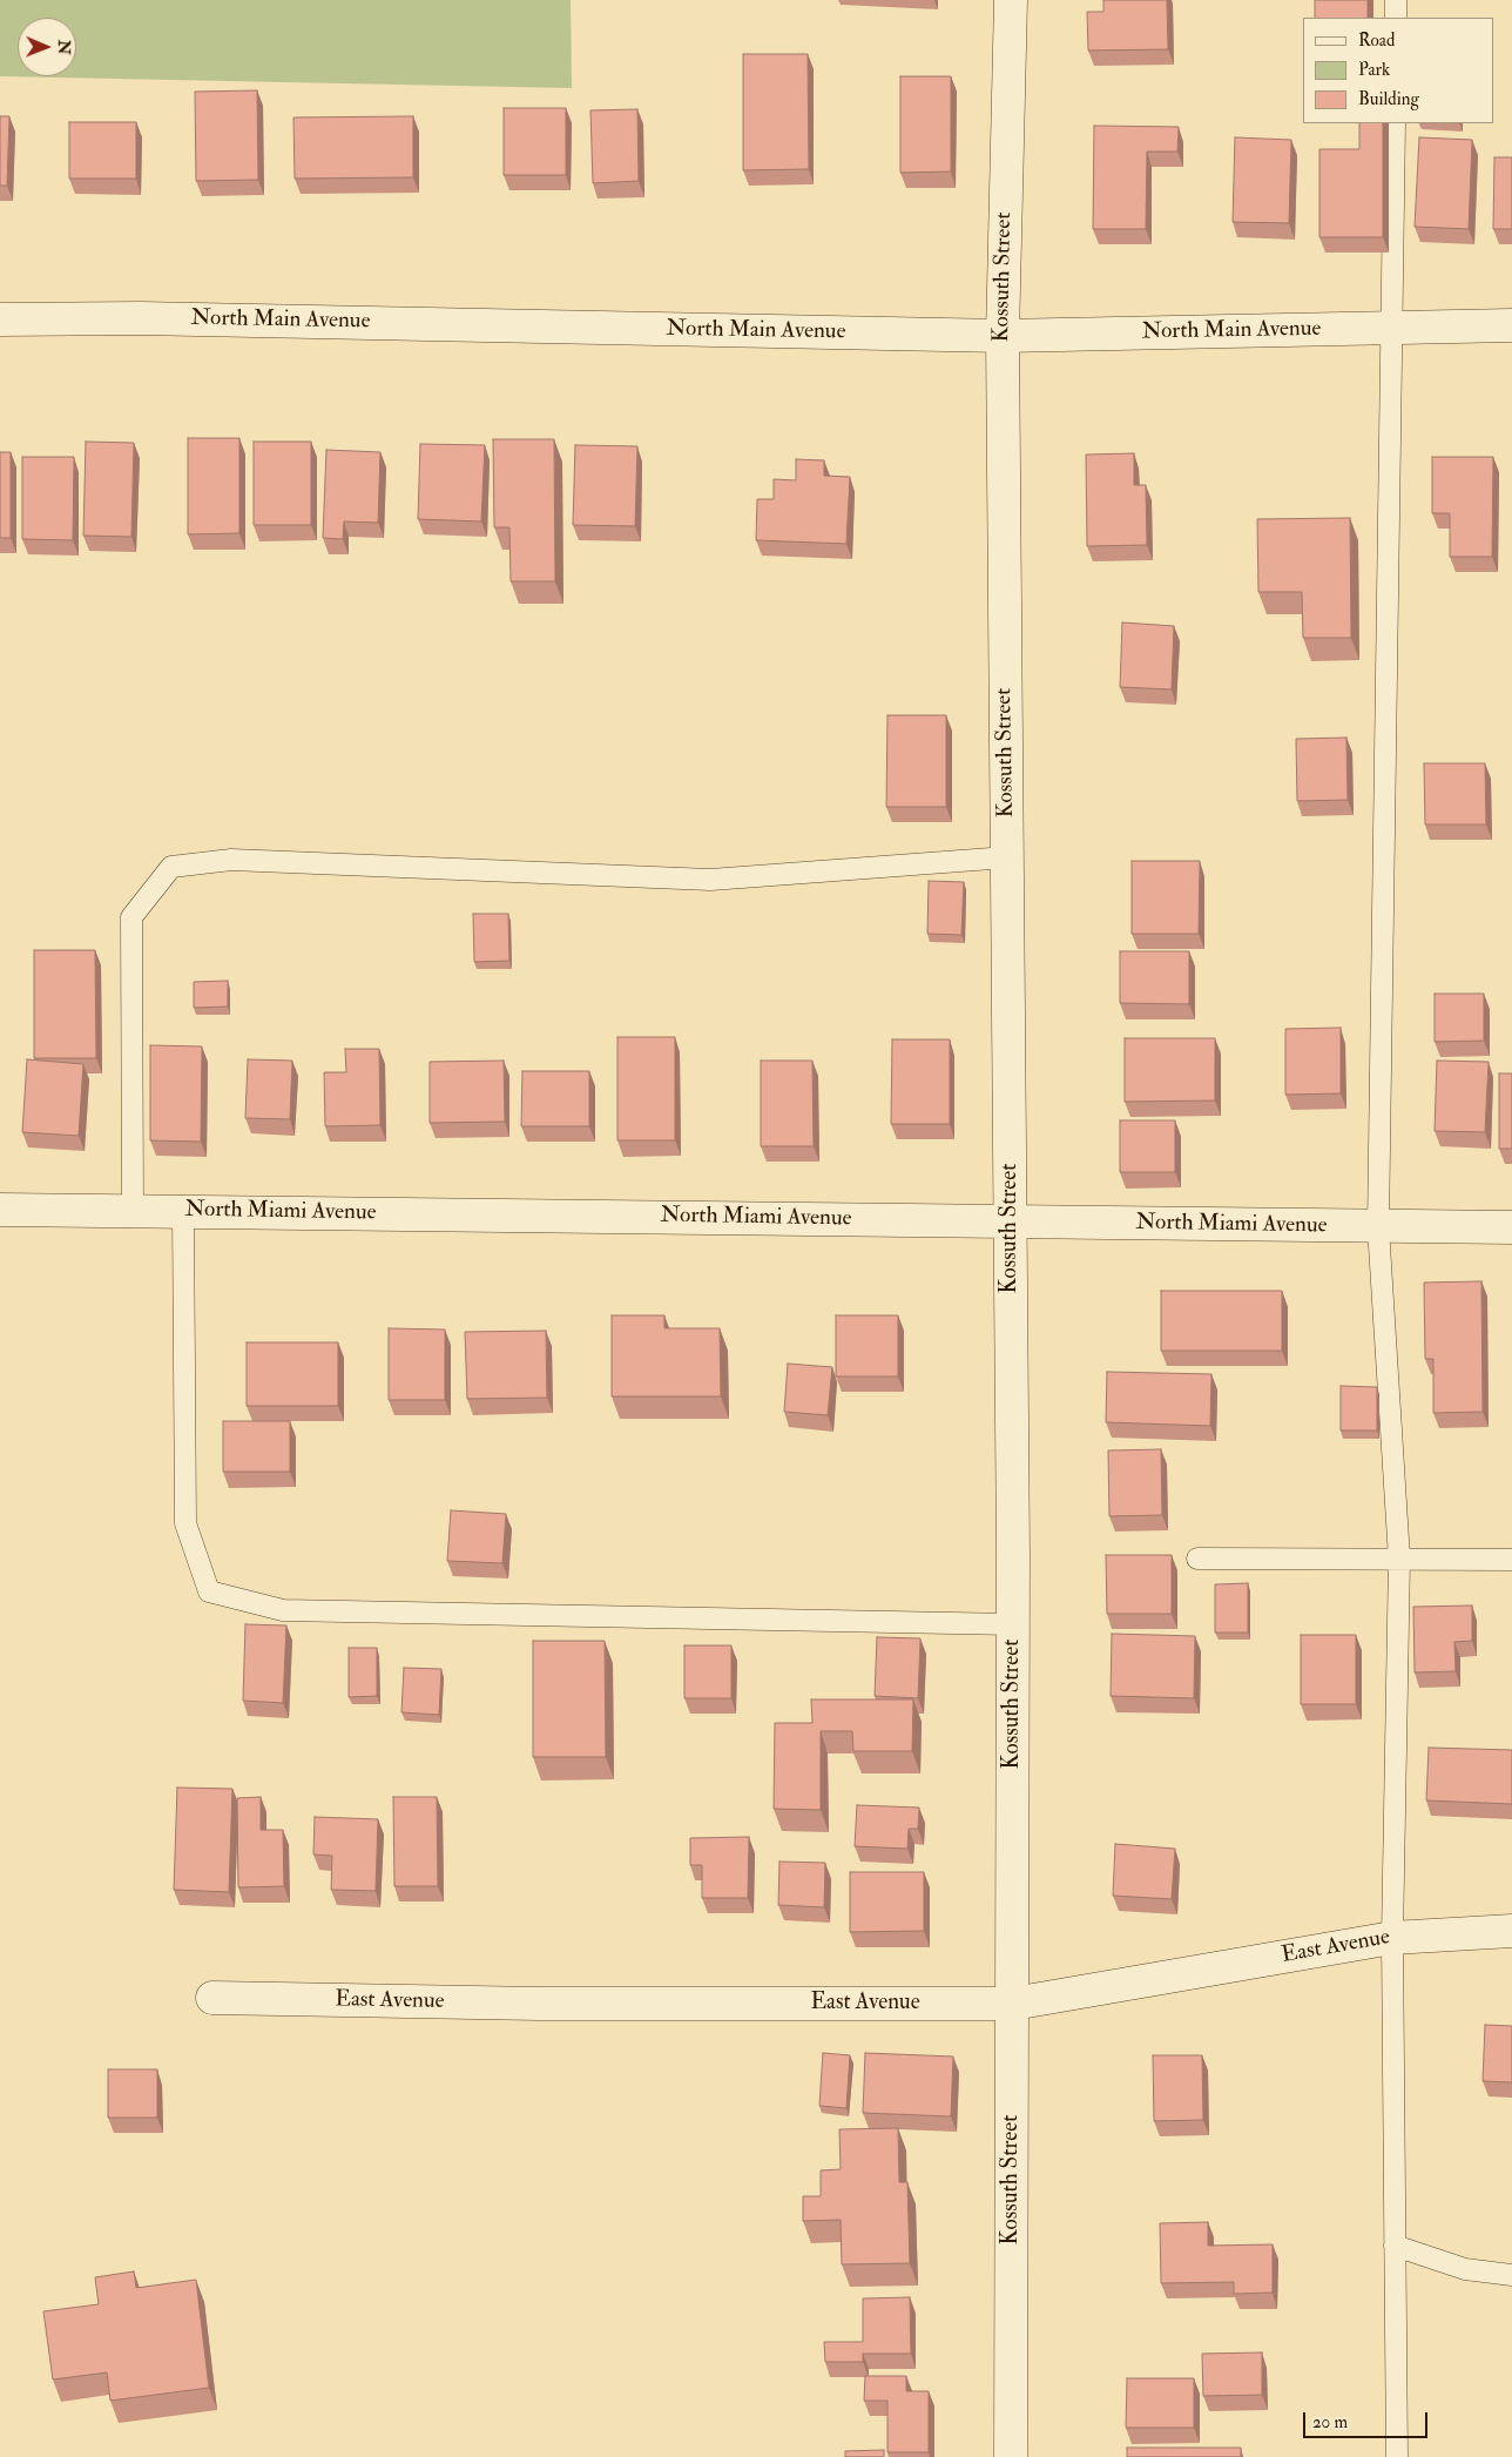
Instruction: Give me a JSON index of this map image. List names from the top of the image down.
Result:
{
  "streets": {
    "street": [
      "Kossuth Street",
      "North Main Avenue",
      "North Miami Avenue",
      "East Avenue"
    ]
  },
  "crossings": [
    ["Kossuth Street", "North Main Avenue"],
    ["Kossuth Street", "North Miami Avenue"],
    ["Kossuth Street", "East Avenue"]
  ],
  "legend": ["Road", "Park", "Building"],
  "scale_bar": "20 m",
  "north": "right"
}
